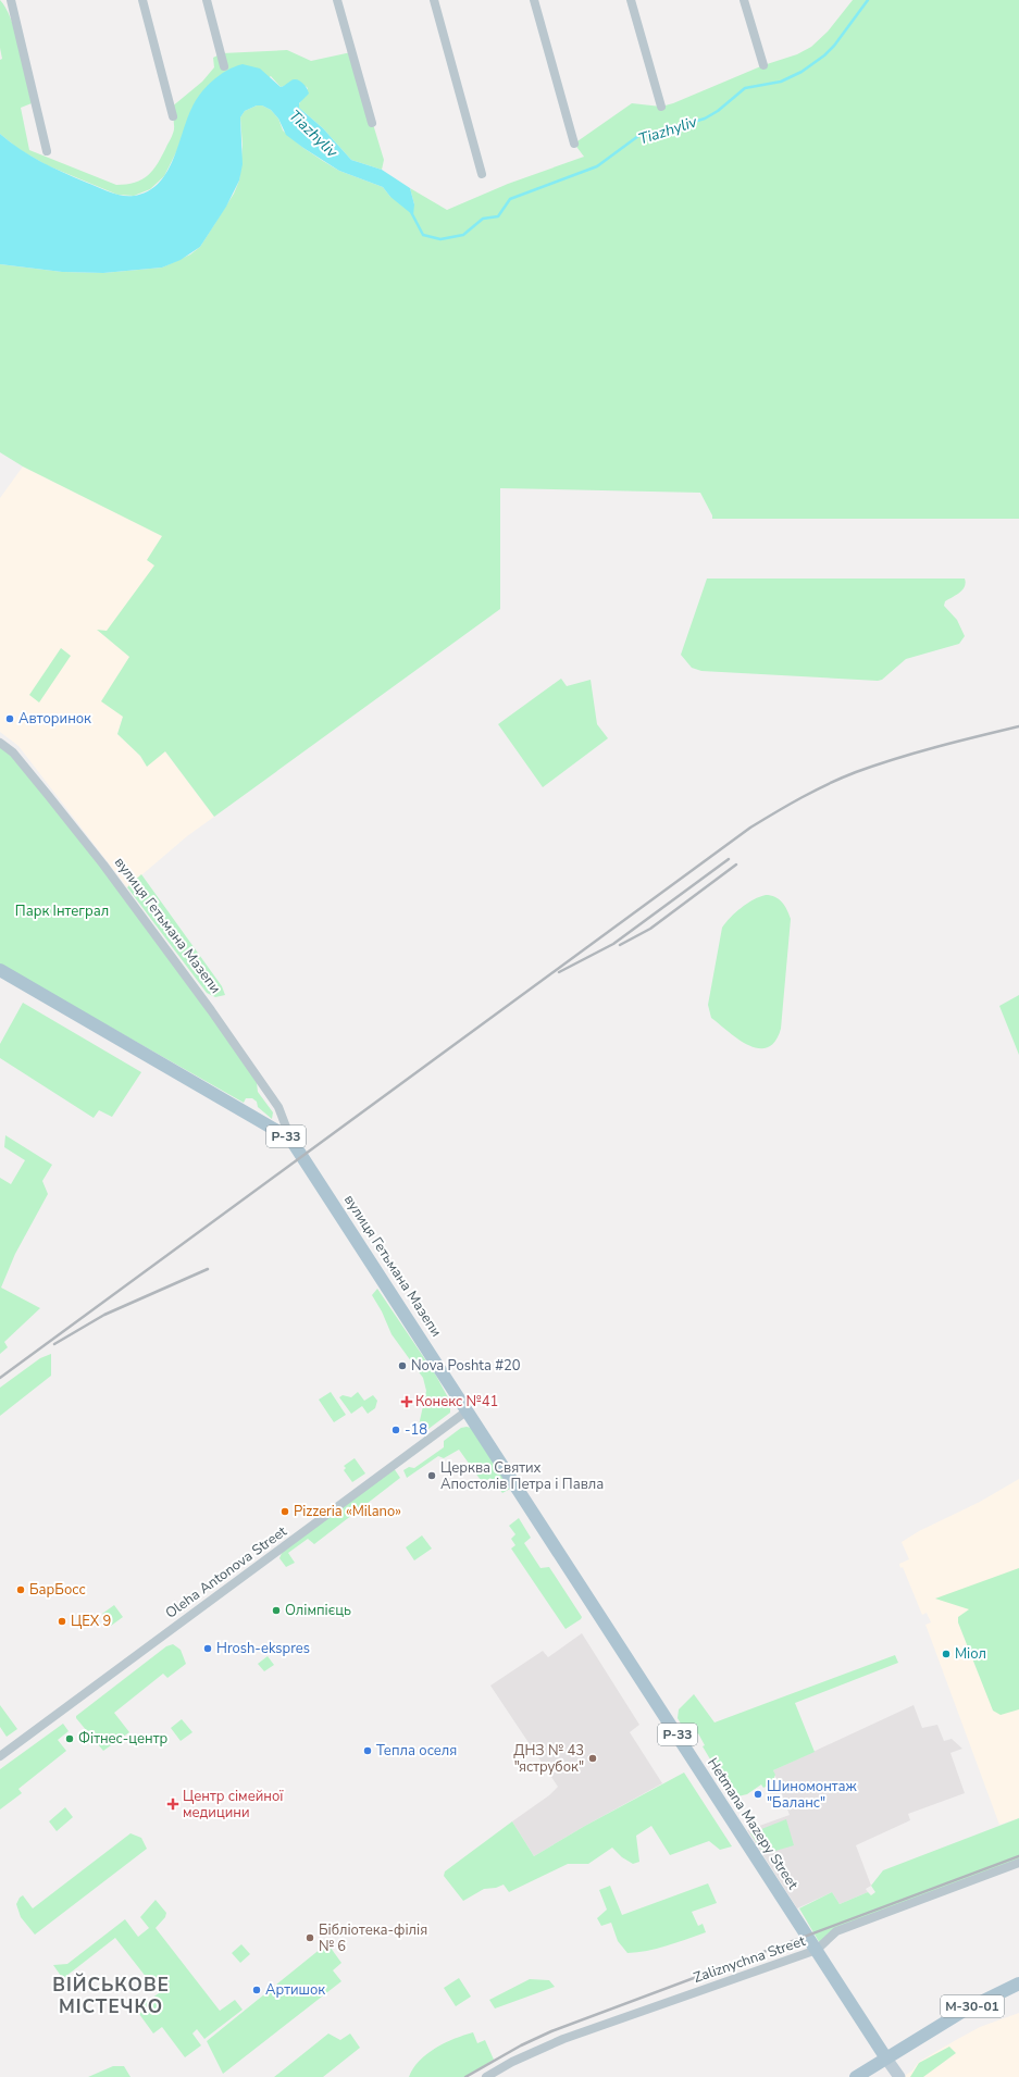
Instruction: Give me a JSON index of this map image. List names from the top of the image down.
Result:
{
  "streets": {
    "main road": [
      "вулиця Гетьмана Мазепи",
      "Р-33",
      "Hetmana Mazepy Street",
      "М-30-01"
    ],
    "street": ["Oleha Antonova Street", "Zaliznychna Street"]
  },
  "crossings": [
    ["вулиця Гетьмана Мазепи", "Oleha Antonova Street"],
    ["вулиця Гетьмана Мазепи", "Hetmana Mazepy Street"],
    ["Oleha Antonova Street", "Hetmana Mazepy Street"],
    ["Hetmana Mazepy Street", "Zaliznychna Street"],
    ["Hetmana Mazepy Street", "М-30-01"]
  ],
  "districts": ["ВІЙСЬКОВЕ МІСТЕЧКО"],
  "water": ["Tiazhyliv"],
  "parks": ["Парк Інтеграл"],
  "places": {
    "other": [
      "Авторинок",
      "Nova Poshta #20",
      "-18",
      "Церква Святих Апостолів Петра і Павла",
      "Pizzeria «Milano»",
      "БарБосс",
      "Олімпієць",
      "ЦЕХ 9",
      "Hrosh-ekspres",
      "Міол",
      "Фітнес-центр",
      "Тепла оселя",
      "ДНЗ № 43 \"яструбок\"",
      "Шиномонтаж \"Баланс\"",
      "Бібліотека-філія № 6",
      "Артишок"
    ],
    "health": ["Конекс №41", "Центр сімейної медицини"]
  }
}
